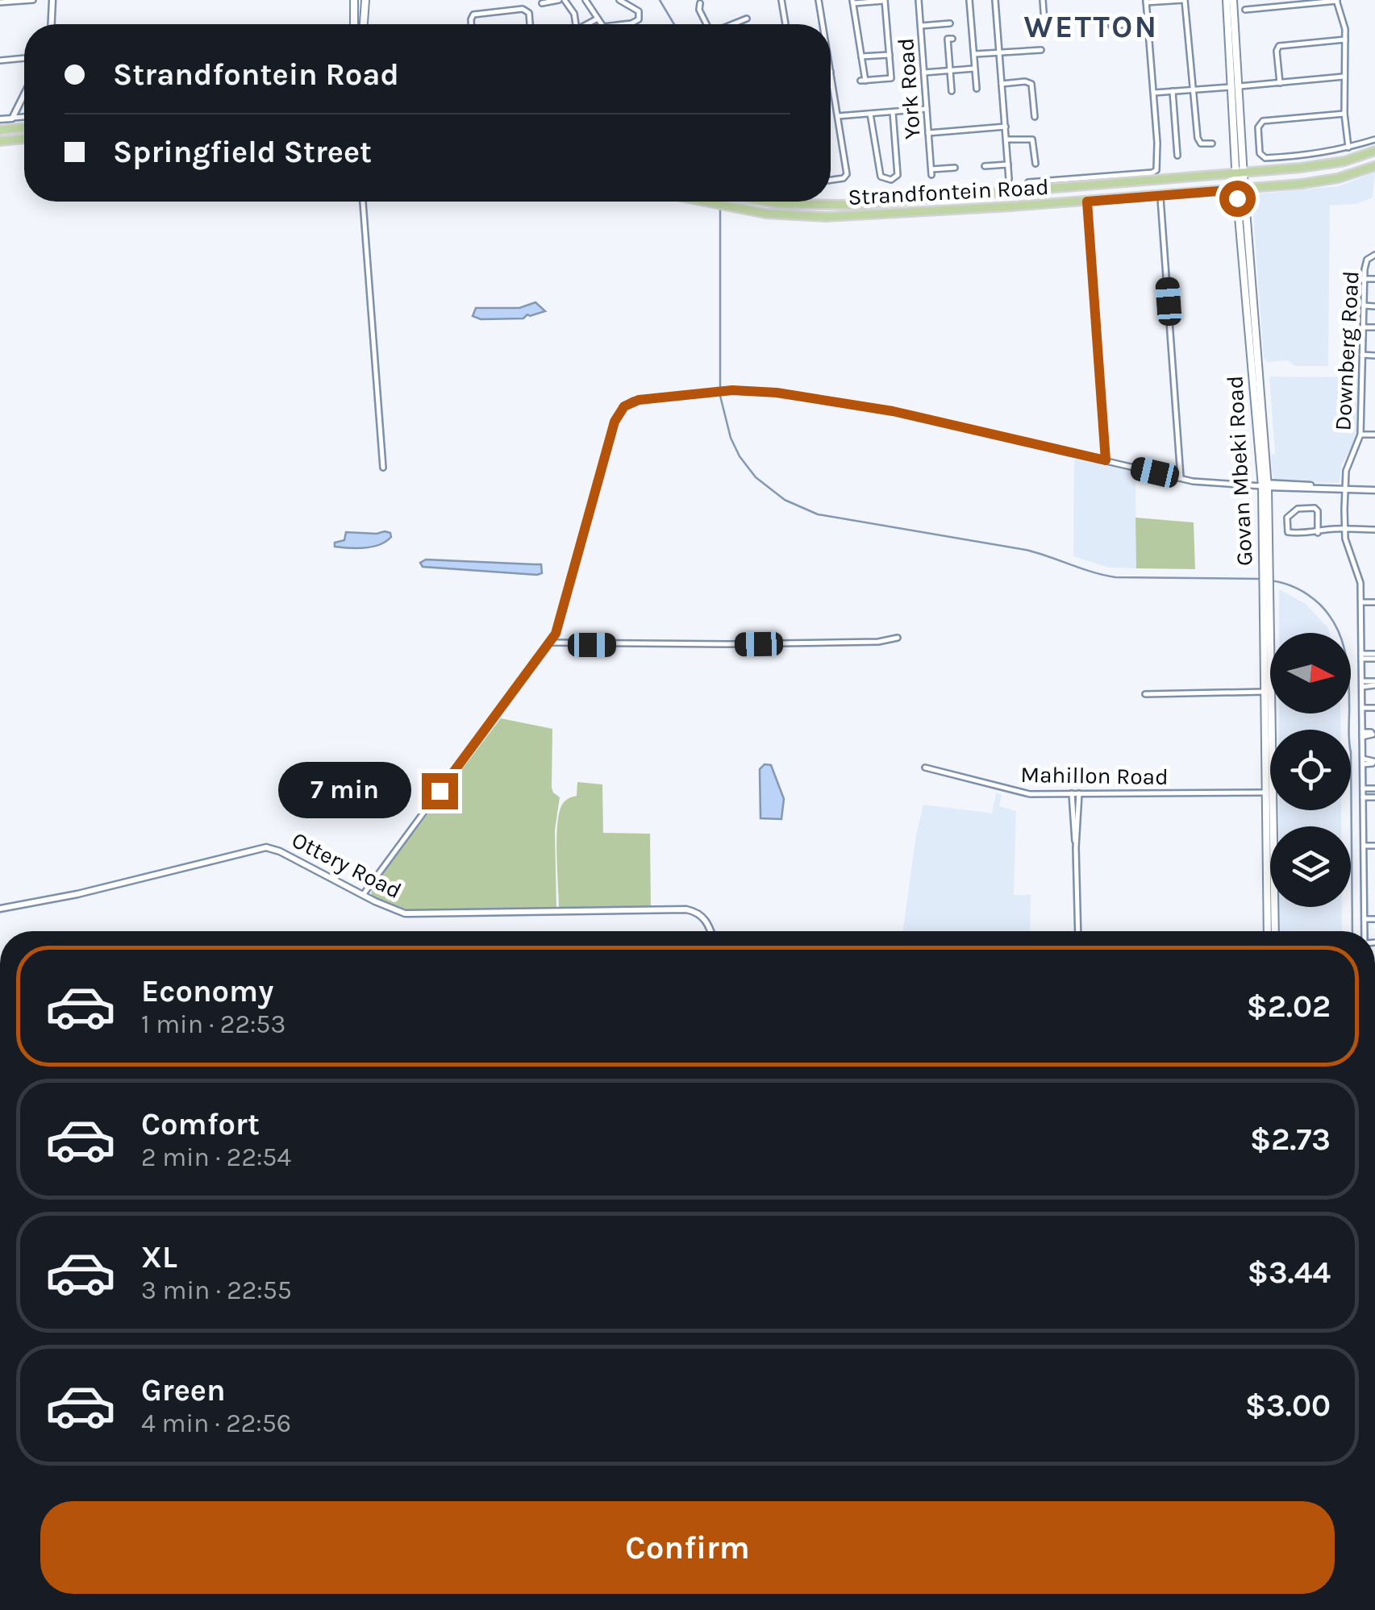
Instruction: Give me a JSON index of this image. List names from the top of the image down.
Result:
{
  "streets": {
    "main road": ["Strandfontein Road", "Govan Mbeki Road"],
    "street": [
      "York Road",
      "Downberg Road",
      "Mahillon Road",
      "Ottery Road"
    ]
  },
  "crossings": [
    ["Strandfontein Road", "Govan Mbeki Road"],
    ["Govan Mbeki Road", "Mahillon Road"]
  ],
  "districts": ["WETTON"],
  "north": "right",
  "page": {
    "banner": ["Strandfontein Road", "Springfield Street"],
    "bubble": "7 min",
    "list": [
      {
        "name": "Economy",
        "note": "1 min · 22:53",
        "value": "$2.02"
      },
      {
        "name": "Comfort",
        "note": "2 min · 22:54",
        "value": "$2.73"
      },
      {
        "name": "XL",
        "note": "3 min · 22:55",
        "value": "$3.44"
      },
      {
        "name": "Green",
        "note": "4 min · 22:56",
        "value": "$3.00"
      }
    ],
    "buttons": "Confirm"
  }
}
